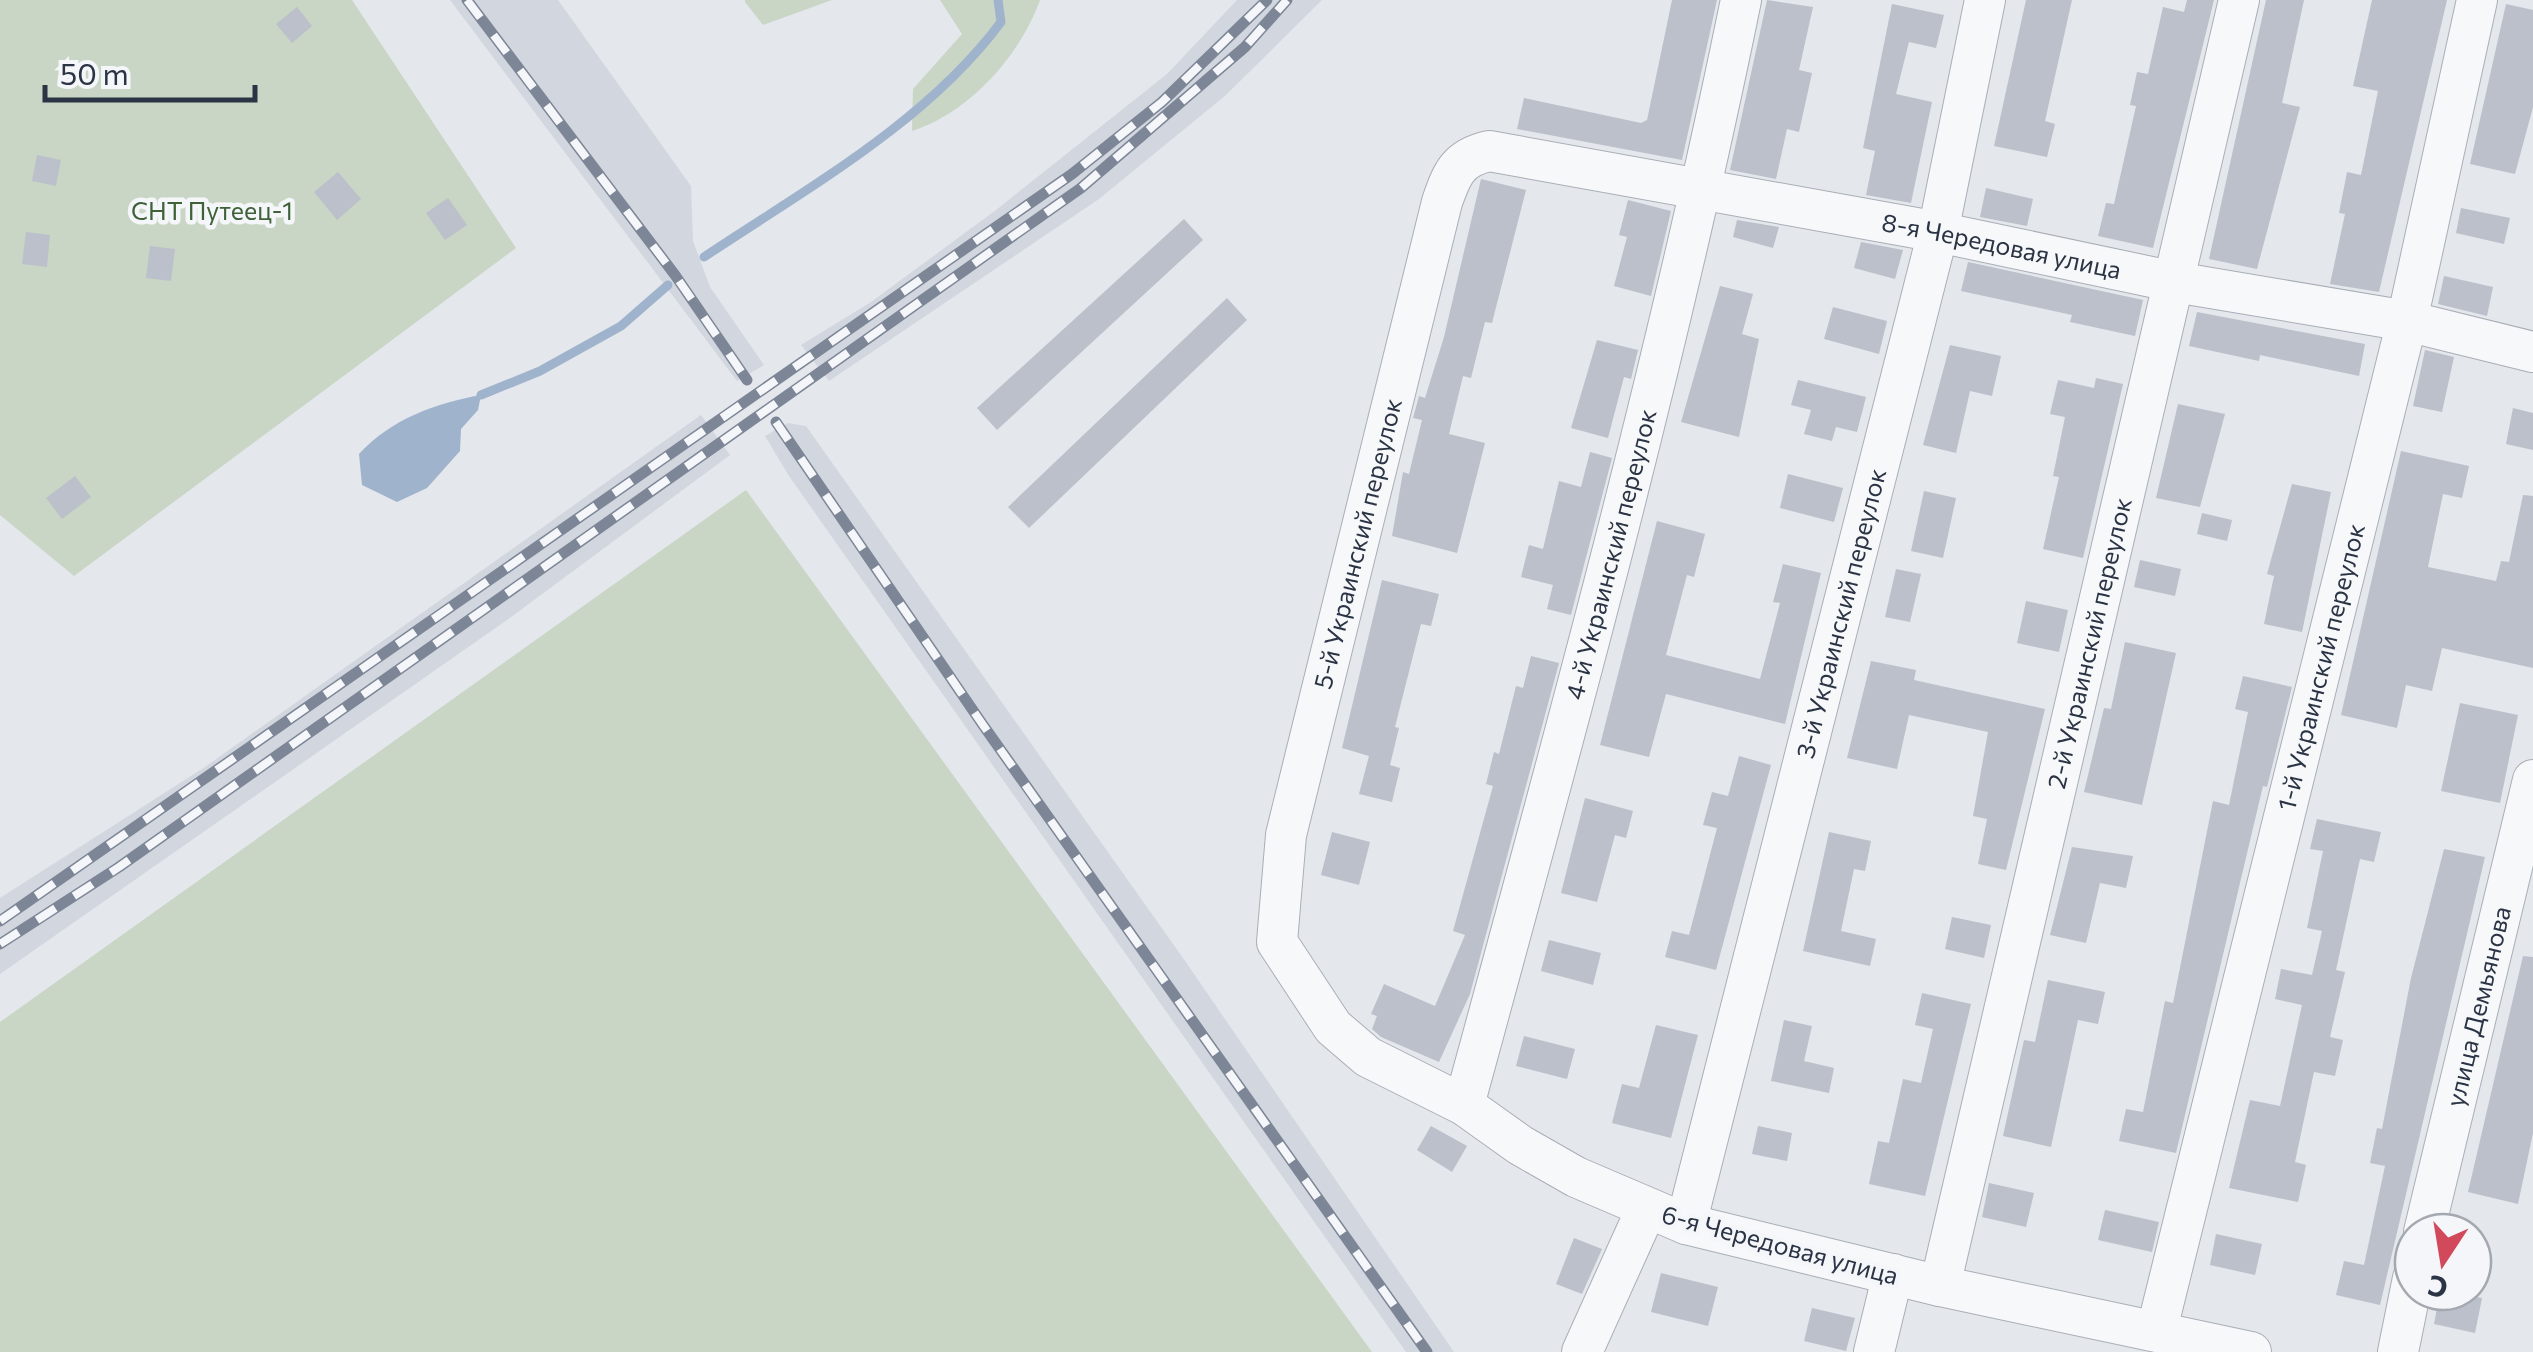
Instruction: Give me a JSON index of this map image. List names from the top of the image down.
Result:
{
  "streets": {
    "street": [
      "8-я Чередовая улица",
      "5-й Украинский переулок",
      "4-й Украинский переулок",
      "3-й Украинский переулок",
      "2-й Украинский переулок",
      "1-й Украинский переулок",
      "улица Демьянова",
      "6-я Чередовая улица"
    ]
  },
  "crossings": [
    ["8-я Чередовая улица", "5-й Украинский переулок"],
    ["8-я Чередовая улица", "4-й Украинский переулок"],
    ["8-я Чередовая улица", "3-й Украинский переулок"],
    ["8-я Чередовая улица", "2-й Украинский переулок"],
    ["8-я Чередовая улица", "1-й Украинский переулок"],
    ["5-й Украинский переулок", "6-я Чередовая улица"],
    ["4-й Украинский переулок", "6-я Чередовая улица"],
    ["3-й Украинский переулок", "6-я Чередовая улица"],
    ["2-й Украинский переулок", "6-я Чередовая улица"],
    ["1-й Украинский переулок", "6-я Чередовая улица"]
  ],
  "parks": ["СНТ Путеец-1"],
  "scale_bar": "50 m",
  "north": "bottom"
}
